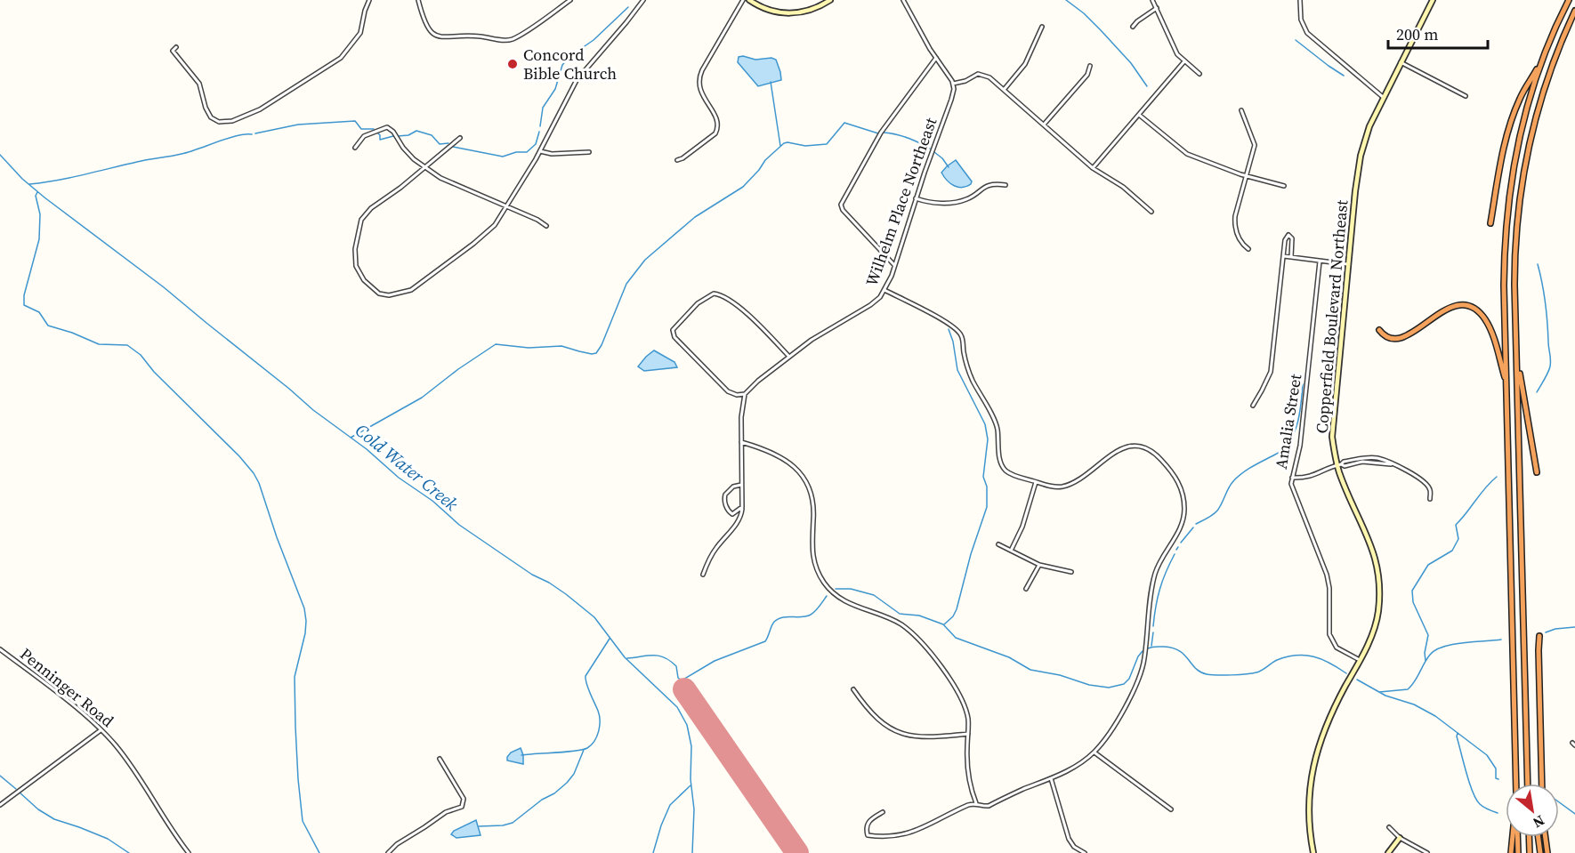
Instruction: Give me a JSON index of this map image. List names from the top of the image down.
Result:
{
  "streets": {
    "main road": ["Copperfield Boulevard Northeast"],
    "street": ["Wilhelm Place Northeast", "Amalia Street", "Penninger Road"]
  },
  "crossings": [
    ["Copperfield Boulevard Northeast", "Amalia Street"]
  ],
  "water": ["Cold Water Creek"],
  "places": ["Concord Bible Church"],
  "scale_bar": "200 m",
  "north": "bottom right"
}
